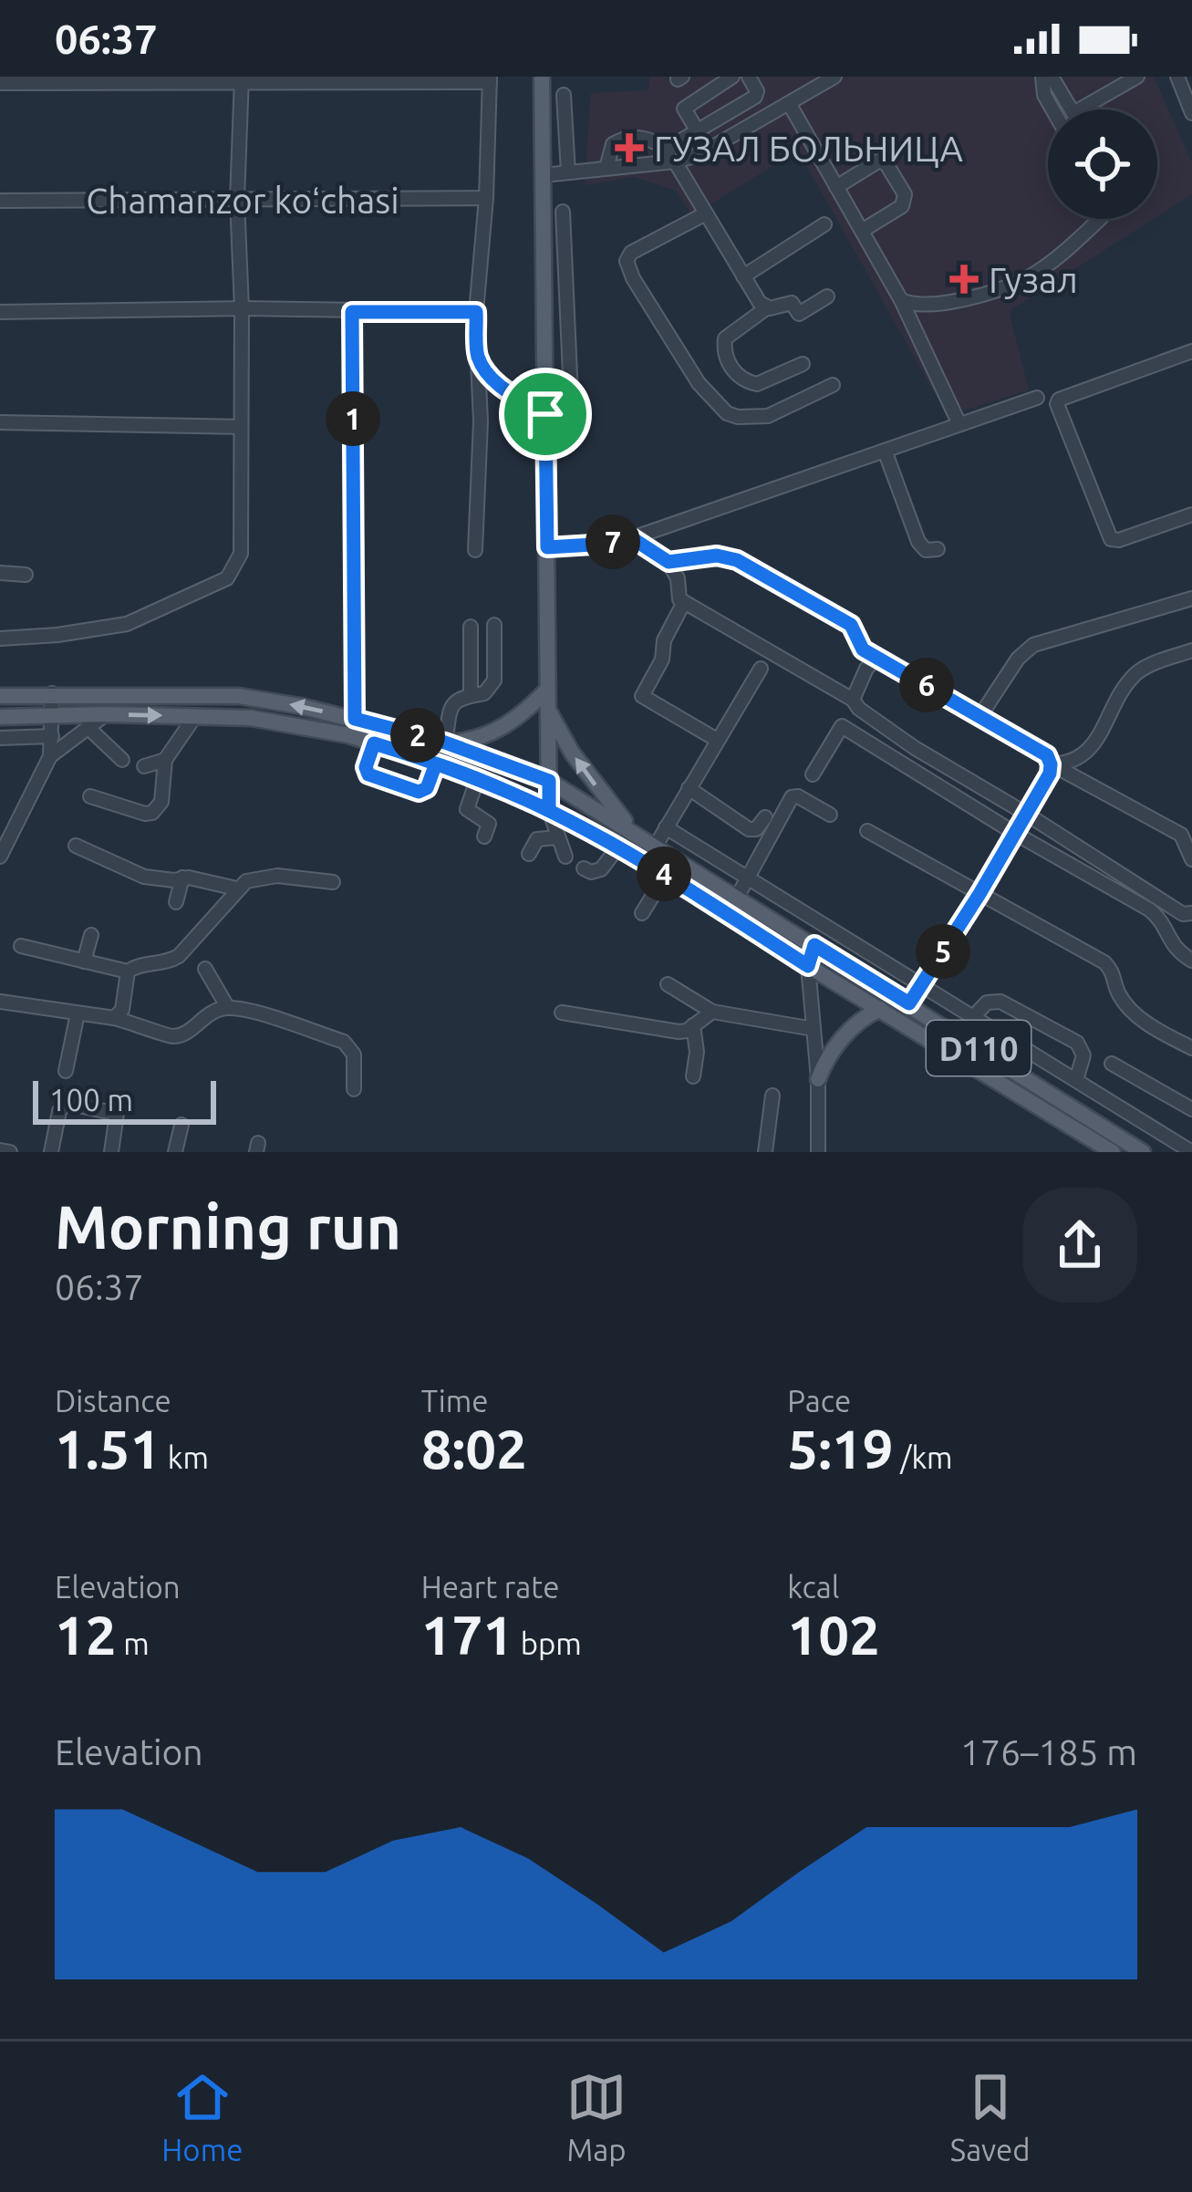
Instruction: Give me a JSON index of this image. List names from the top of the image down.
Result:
{
  "streets": {
    "main road": ["D110"],
    "street": ["Chamanzor koʻchasi"]
  },
  "places": {
    "health": ["ГУЗАЛ БОЛЬНИЦА", "Гузал"]
  },
  "scale_bar": "100 m",
  "page": {
    "status": "06:37",
    "pins": [
      "1",
      "7",
      "6",
      "2",
      "4",
      "5"
    ],
    "scale": "100 m",
    "heading": ["Morning run", "06:37"],
    "stats": [
      ["Distance", "1.51 km"],
      ["Time", "8:02"],
      ["Pace", "5:19 /km"],
      ["Elevation", "12 m"],
      ["Heart rate", "171 bpm"],
      ["kcal", "102"]
    ],
    "chart": ["Elevation", "176–185 m"],
    "tabs": ["Home", "Map", "Saved"]
  }
}
